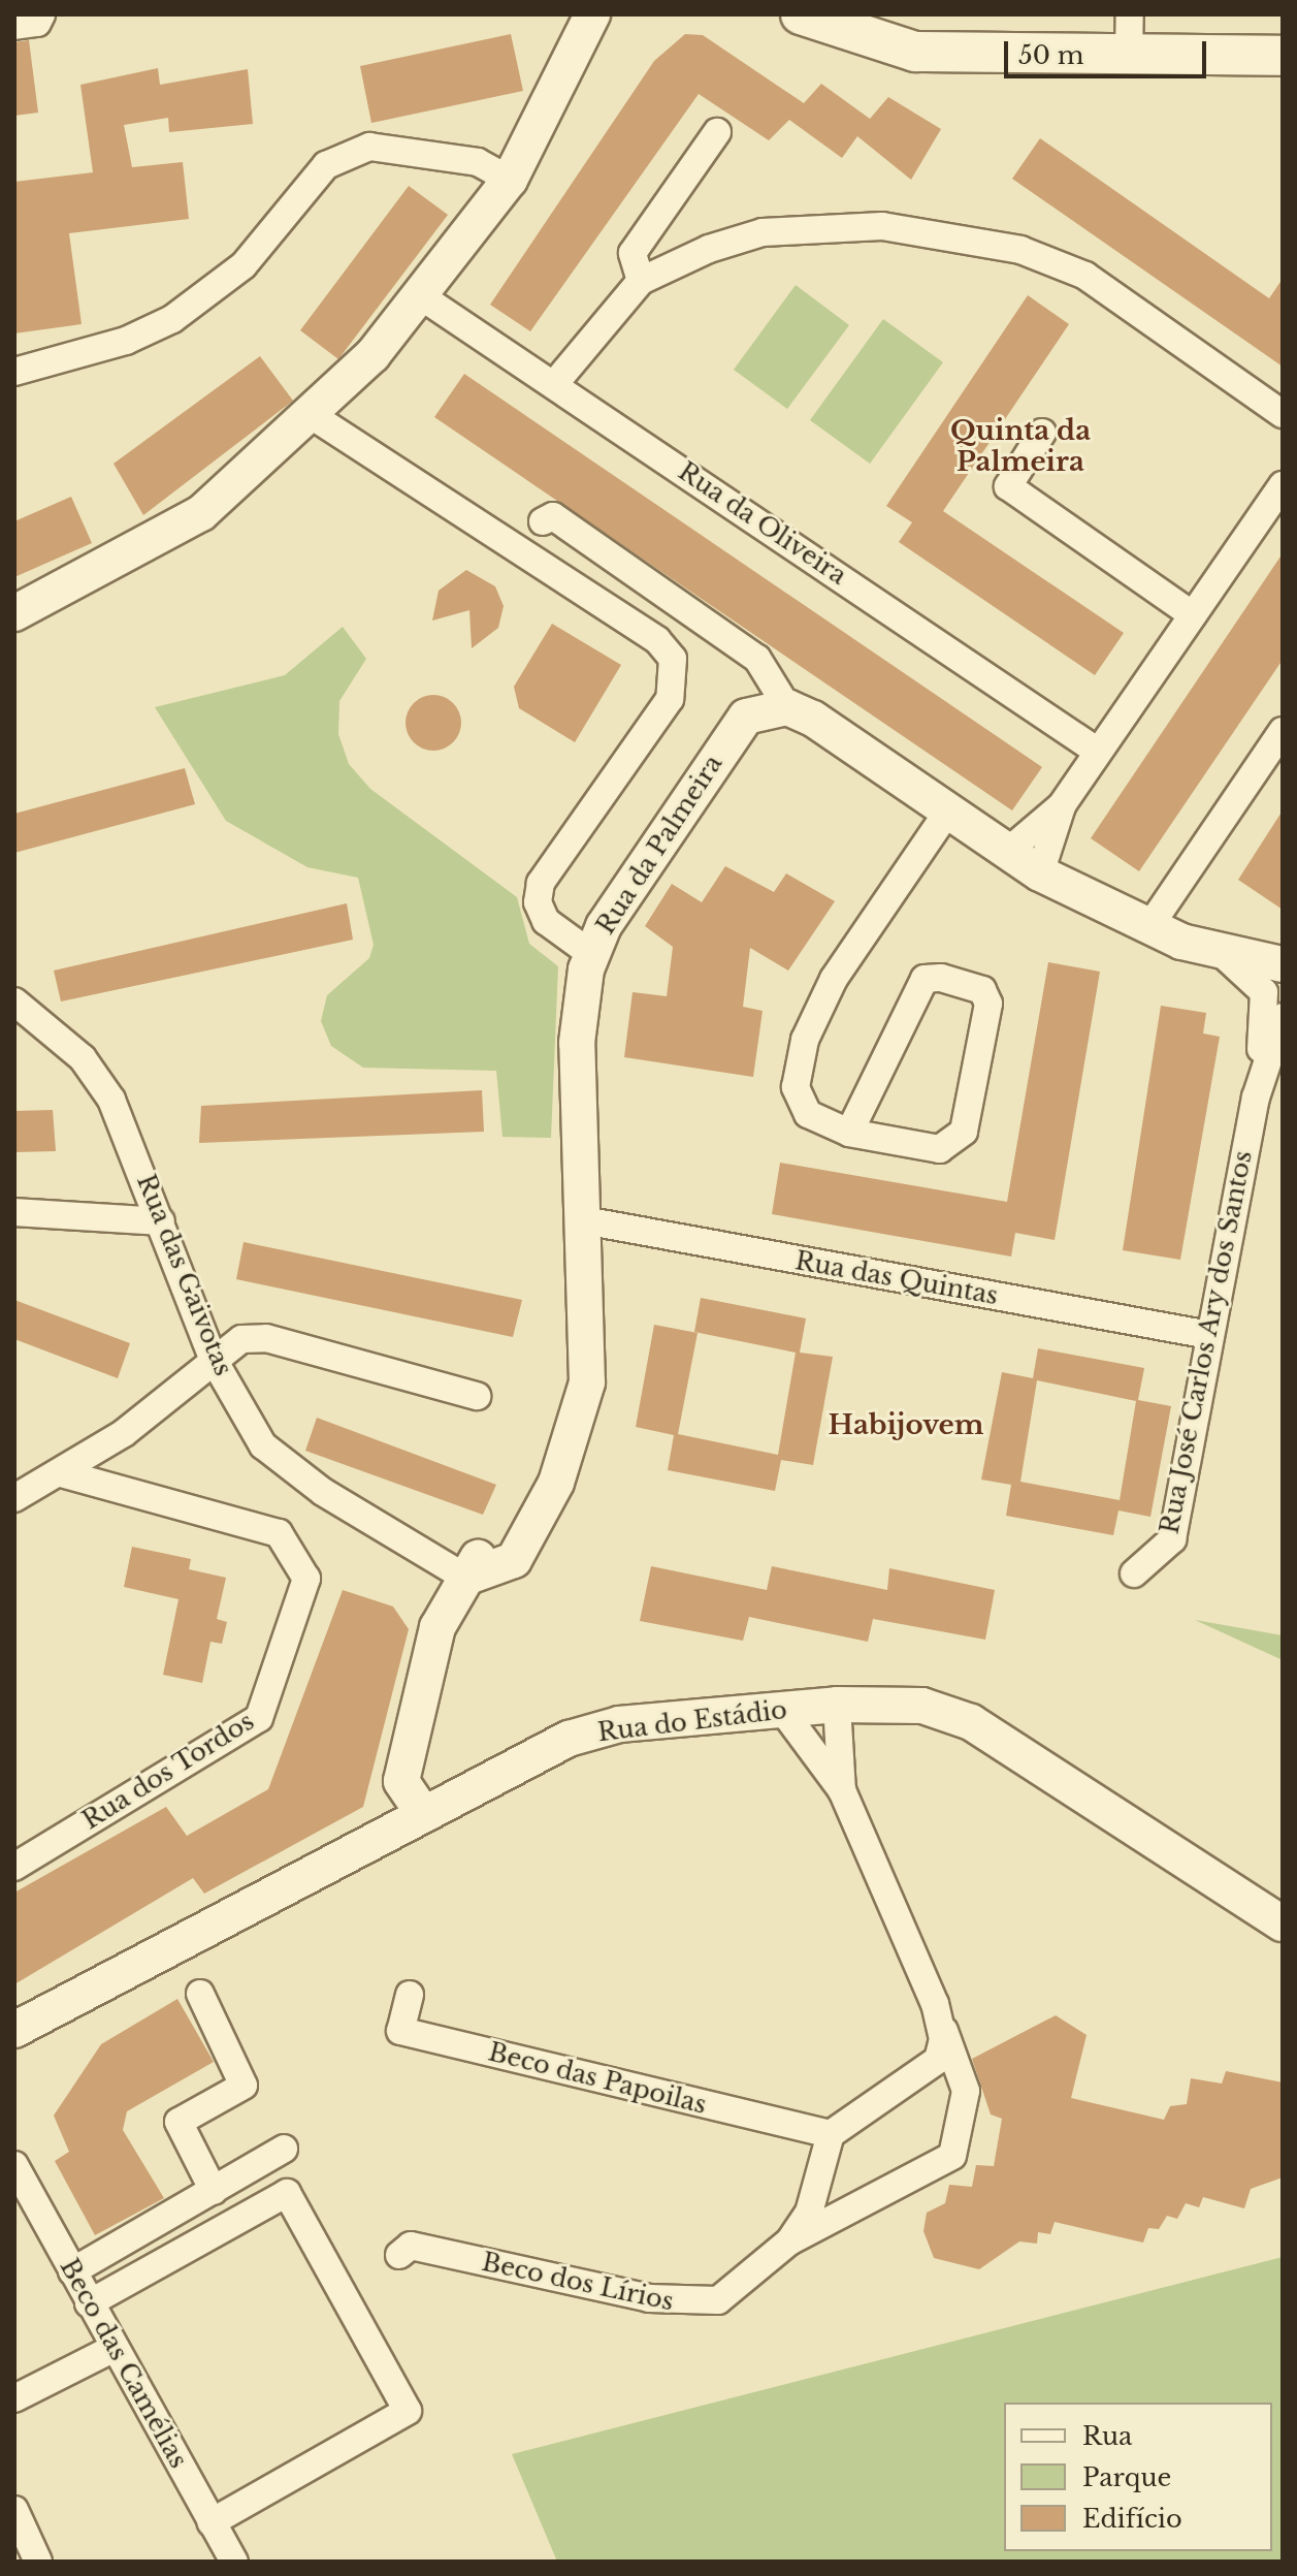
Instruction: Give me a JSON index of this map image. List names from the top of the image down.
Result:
{
  "streets": {
    "street": [
      "Rua da Oliveira",
      "Rua da Palmeira",
      "Rua das Gaivotas",
      "Rua das Quintas",
      "Rua José Carlos Ary dos Santos",
      "Rua do Estádio",
      "Rua dos Tordos",
      "Beco das Papoilas",
      "Beco dos Lírios",
      "Beco das Camélias"
    ]
  },
  "crossings": [
    ["Rua da Palmeira", "Rua das Gaivotas"],
    ["Rua da Palmeira", "Rua das Quintas"],
    ["Rua da Palmeira", "Rua do Estádio"],
    ["Rua das Quintas", "Rua José Carlos Ary dos Santos"]
  ],
  "districts": ["Quinta da Palmeira", "Habijovem"],
  "legend": ["Rua", "Parque", "Edifício"],
  "scale_bar": "50 m"
}
